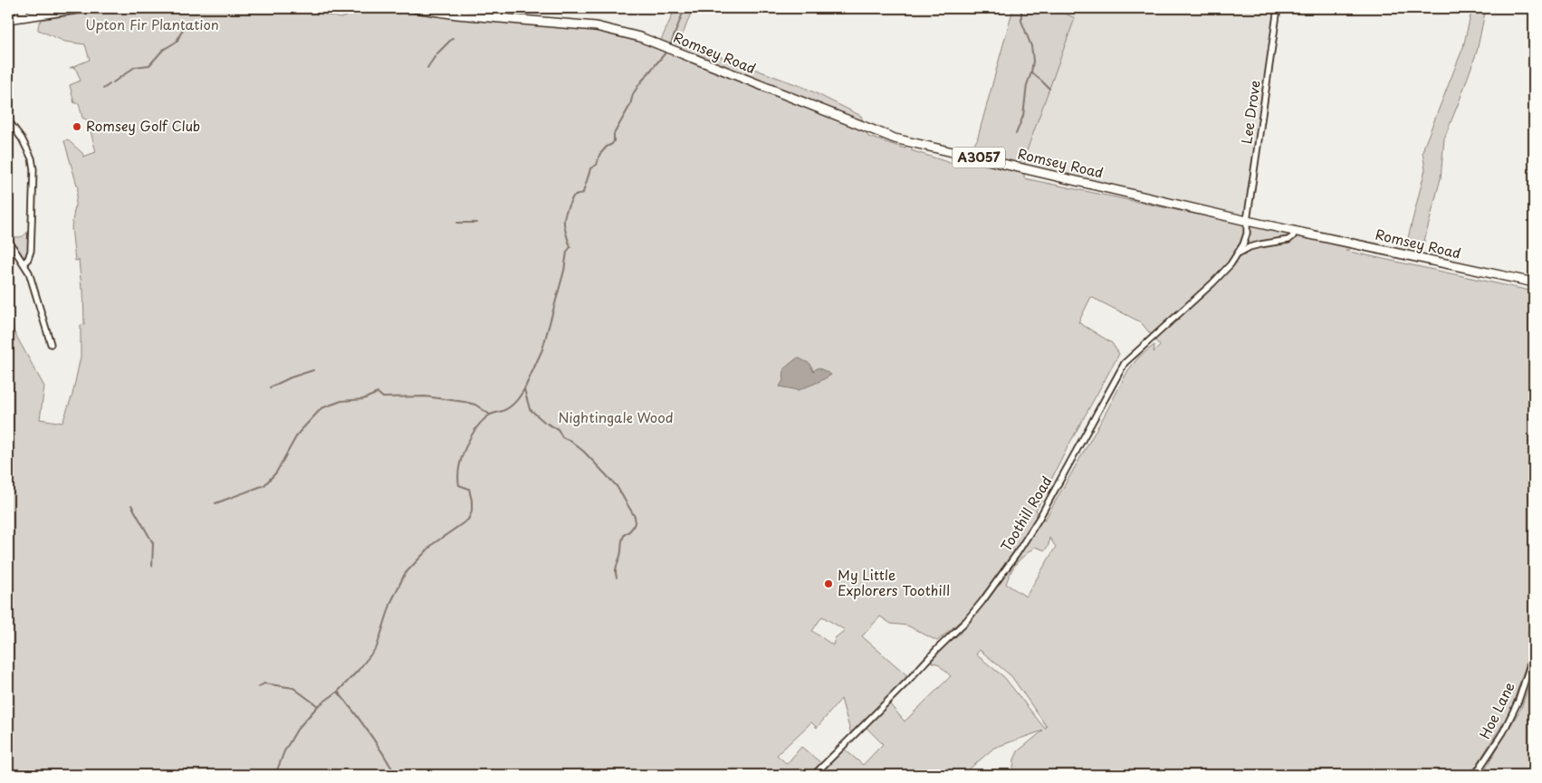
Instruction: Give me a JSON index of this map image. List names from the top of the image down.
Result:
{
  "streets": {
    "main road": ["Romsey Road", "A3057"],
    "street": ["Lee Drove", "Toothill Road", "Hoe Lane"]
  },
  "crossings": [
    ["Romsey Road", "Lee Drove"],
    ["Romsey Road", "Toothill Road"],
    ["Lee Drove", "Toothill Road"]
  ],
  "parks": ["Upton Fir Plantation", "Nightingale Wood"],
  "places": ["Romsey Golf Club", "My Little Explorers Toothill"]
}
